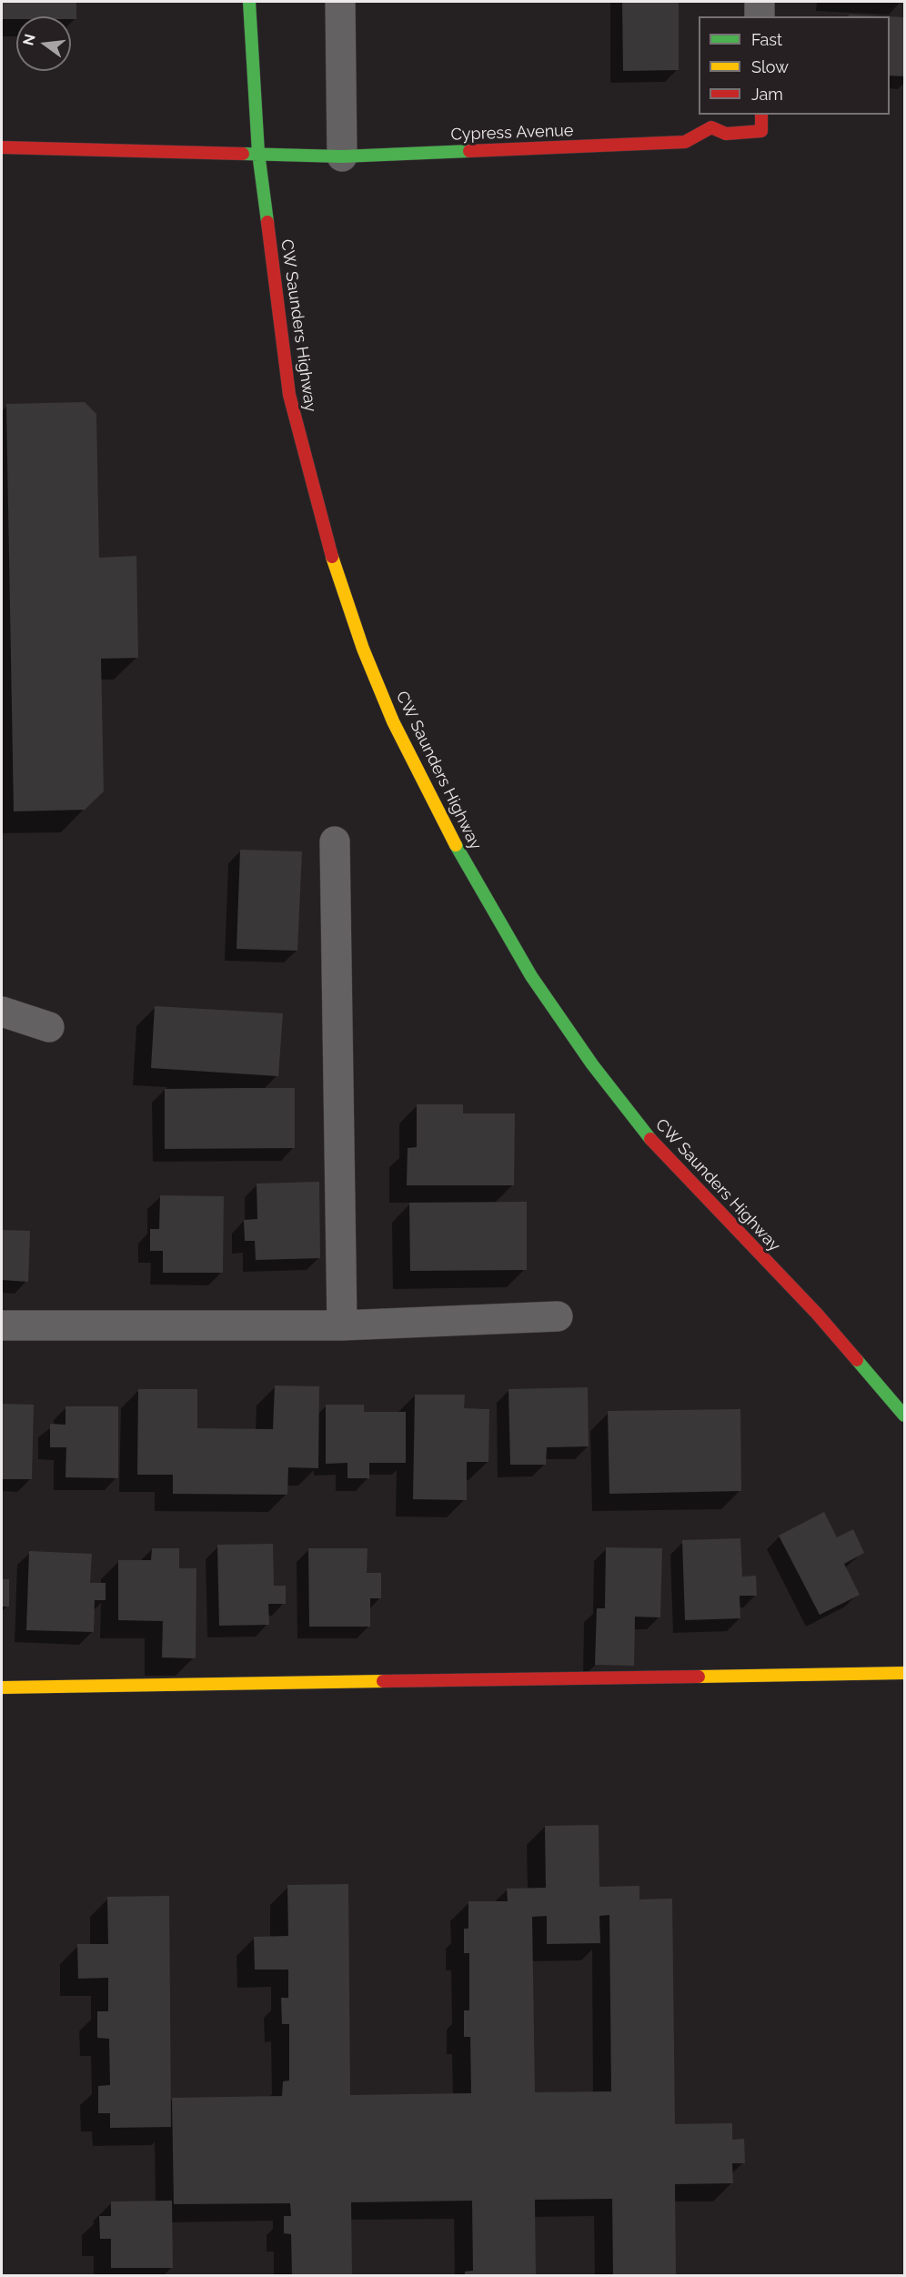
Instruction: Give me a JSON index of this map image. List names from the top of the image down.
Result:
{
  "streets": {
    "street": ["Cypress Avenue", "CW Saunders Highway"]
  },
  "crossings": [
    ["Cypress Avenue", "CW Saunders Highway"]
  ],
  "legend": ["Fast", "Slow", "Jam"],
  "north": "left"
}
